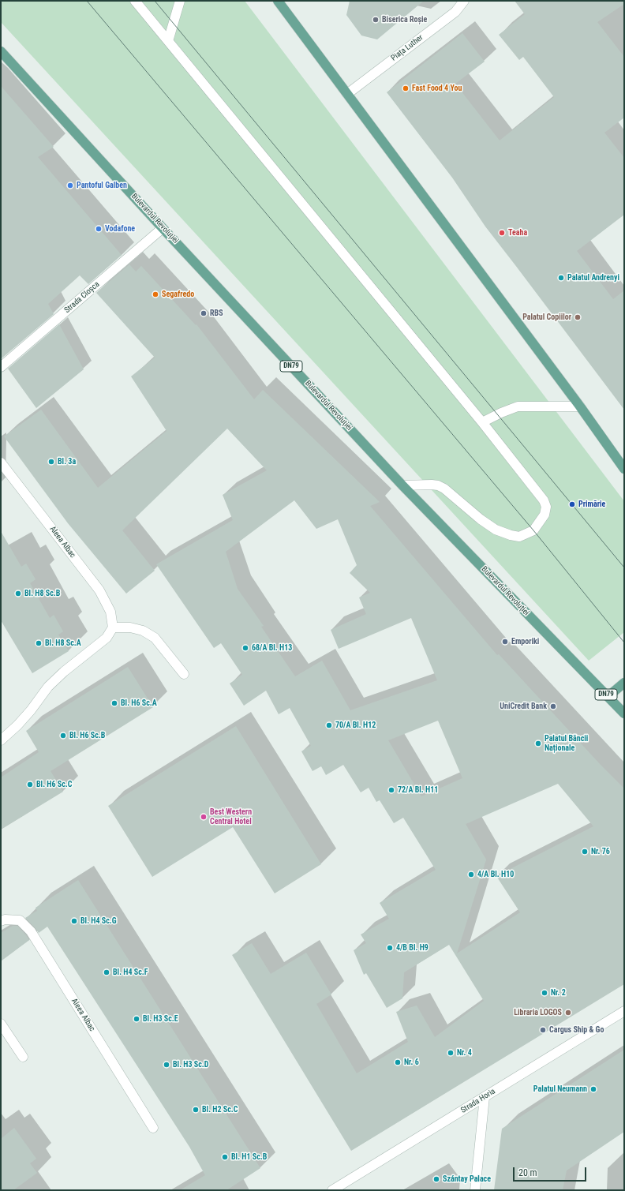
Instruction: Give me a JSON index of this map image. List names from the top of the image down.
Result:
{
  "streets": {
    "main road": ["Bulevardul Revoluției", "DN79"],
    "street": [
      "Piața Luther",
      "Strada Cloșca",
      "Aleea Albac",
      "Strada Horia"
    ]
  },
  "crossings": [
    ["Bulevardul Revoluției", "Strada Cloșca"]
  ],
  "places": [
    "Biserica Roșie",
    "Fast Food 4 You",
    "Pantoful Galben",
    "Vodafone",
    "Teaha",
    "Palatul Andrenyi",
    "Segafredo",
    "RBS",
    "Palatul Copiilor",
    "Bl. 3a",
    "Primărie",
    "Bl. H8 Sc.B",
    "Emporiki",
    "Bl. H8 Sc.A",
    "68/A Bl. H13",
    "Bl. H6 Sc.A",
    "UniCredit Bank",
    "70/A Bl. H12",
    "Bl. H6 Sc.B",
    "Palatul Băncii Naționale",
    "Bl. H6 Sc.C",
    "72/A Bl. H11",
    "Best Western Central Hotel",
    "Nr. 76",
    "4/A Bl. H10",
    "Bl. H4 Sc.G",
    "4/B Bl. H9",
    "Bl. H4 Sc.F",
    "Nr. 2",
    "Libraria LOGOS",
    "Bl. H3 Sc.E",
    "Cargus Ship & Go",
    "Nr. 4",
    "Nr. 6",
    "Bl. H3 Sc.D",
    "Palatul Neumann",
    "Bl. H2 Sc.C",
    "Bl. H1 Sc.B",
    "Szántay Palace"
  ],
  "scale_bar": "20 m"
}
